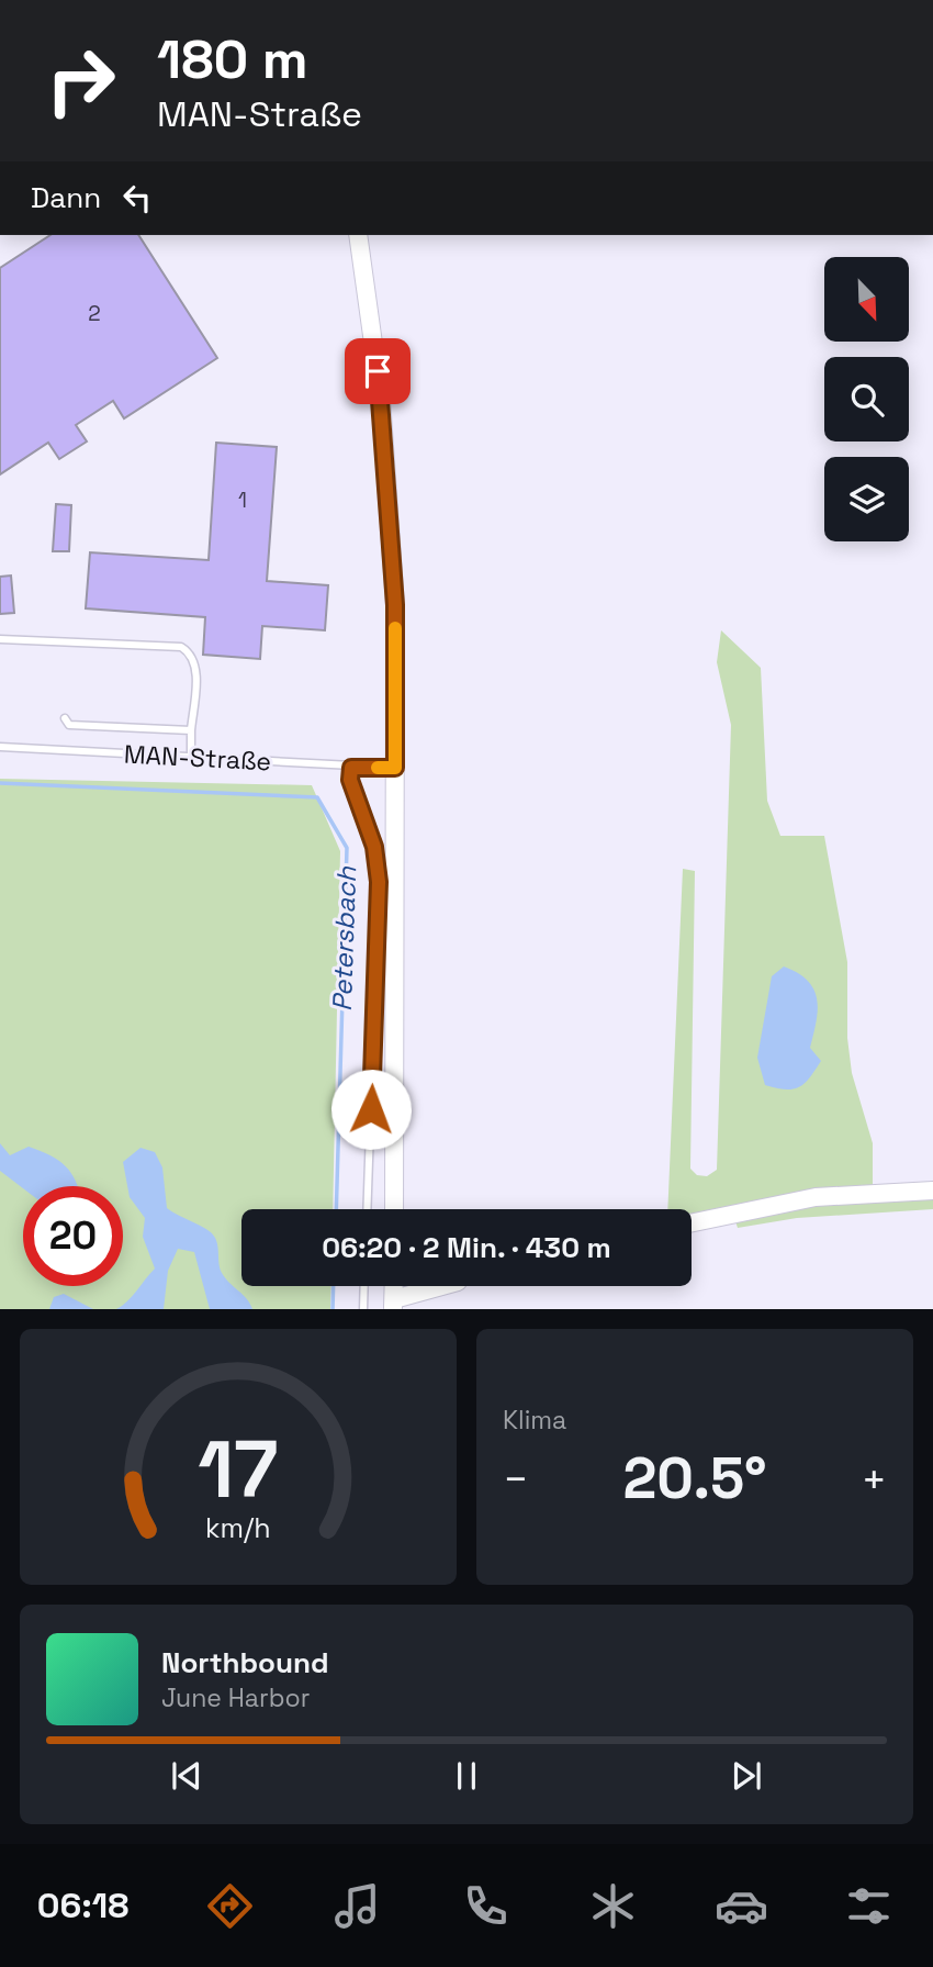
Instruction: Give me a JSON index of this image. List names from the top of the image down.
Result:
{
  "streets": {
    "lane": ["MAN-Straße"]
  },
  "water": ["Petersbach"],
  "house_numbers": ["2", "1"],
  "north": "bottom right",
  "page": {
    "turn": ["180 m", "MAN-Straße"],
    "then": "Dann",
    "limit": "20",
    "trip": "06:20 · 2 Min. · 430 m",
    "tile": "Klima",
    "heat": ["−", "20.5°", "+"],
    "song": ["Northbound", "June Harbor"],
    "tabs": "06:18",
    "gauge": ["17", "km/h"]
  }
}
